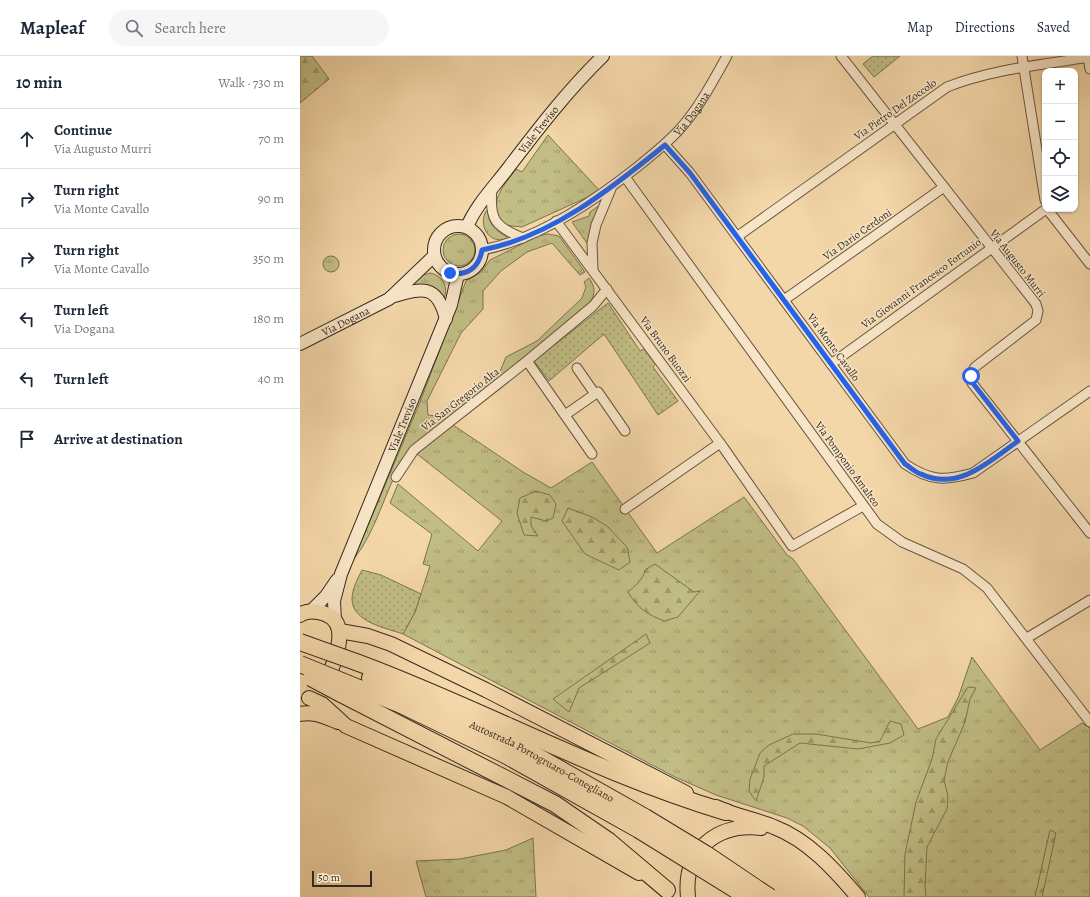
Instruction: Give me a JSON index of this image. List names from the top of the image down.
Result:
{
  "streets": {
    "highway": ["Autostrada Portogruaro-Conegliano"],
    "main road": ["Via Dogana", "Viale Treviso"],
    "street": [
      "Via Pietro Del Zoccolo",
      "Via Dario Cerdoni",
      "Via Augusto Murri",
      "Via Giovanni Francesco Fortunio",
      "Via Monte Cavallo",
      "Via Bruno Buozzi",
      "Via San Gregorio Alta",
      "Via Pomponio Amalteo"
    ]
  },
  "crossings": [
    ["Via Pietro Del Zoccolo", "Via Augusto Murri"],
    ["Via Pietro Del Zoccolo", "Via Monte Cavallo"],
    ["Via Dogana", "Viale Treviso"],
    ["Via Dogana", "Via Monte Cavallo"],
    ["Via Dogana", "Via Bruno Buozzi"],
    ["Via Dogana", "Via Pomponio Amalteo"],
    ["Via Dario Cerdoni", "Via Augusto Murri"],
    ["Via Dario Cerdoni", "Via Monte Cavallo"],
    ["Via Augusto Murri", "Via Giovanni Francesco Fortunio"],
    ["Via Augusto Murri", "Via Monte Cavallo"],
    ["Via Giovanni Francesco Fortunio", "Via Monte Cavallo"],
    ["Via Bruno Buozzi", "Via San Gregorio Alta"],
    ["Via Bruno Buozzi", "Via Pomponio Amalteo"]
  ],
  "scale_bar": "50 m",
  "page": {
    "header": "Mapleaf",
    "search": "Search here",
    "nav": ["Map", "Directions", "Saved"],
    "heading": ["10 min", "Walk · 730 m"],
    "map_buttons": ["+", "−"],
    "list": [
      ["Continue", "Via Augusto Murri", "70 m"],
      ["Turn right", "Via Monte Cavallo", "90 m"],
      ["Turn right", "Via Monte Cavallo", "350 m"],
      ["Turn left", "Via Dogana", "180 m"],
      ["Turn left", "40 m"],
      "Arrive at destination"
    ],
    "scale": "50 m"
  }
}
